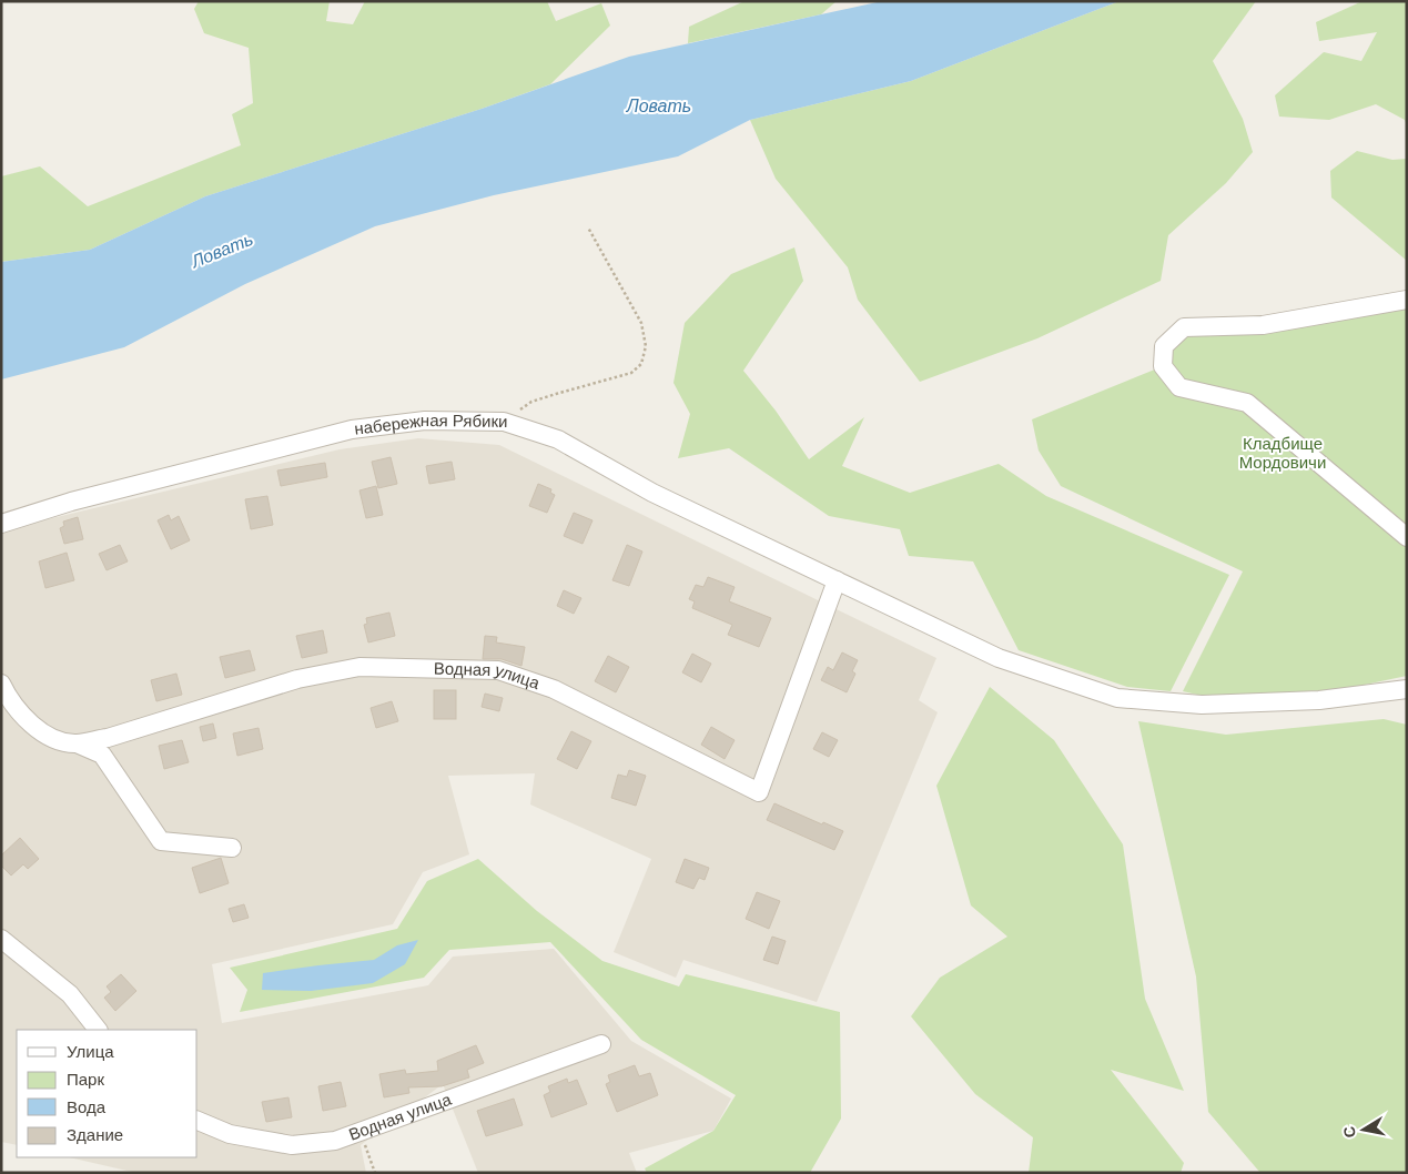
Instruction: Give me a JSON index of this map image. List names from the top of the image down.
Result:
{
  "streets": {
    "street": ["набережная Рябики", "Водная улица"]
  },
  "crossings": [
    ["набережная Рябики", "Водная улица"]
  ],
  "water": ["Ловать"],
  "parks": ["Кладбище Мордовичи"],
  "legend": [
    "Улица",
    "Парк",
    "Вода",
    "Здание"
  ],
  "north": "left"
}
